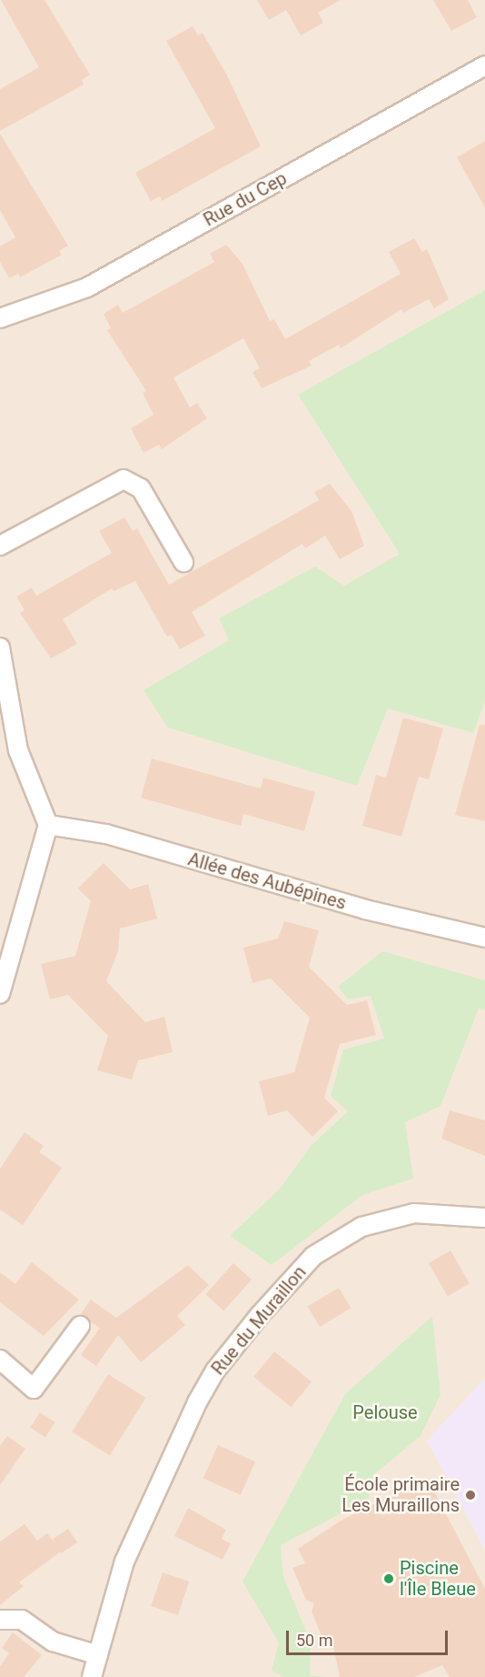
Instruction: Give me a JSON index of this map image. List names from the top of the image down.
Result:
{
  "streets": {
    "street": ["Rue du Cep", "Allée des Aubépines", "Rue du Muraillon"]
  },
  "parks": ["Pelouse"],
  "places": ["École primaire Les Muraillons", "Piscine l'Île Bleue"],
  "scale_bar": "50 m"
}
